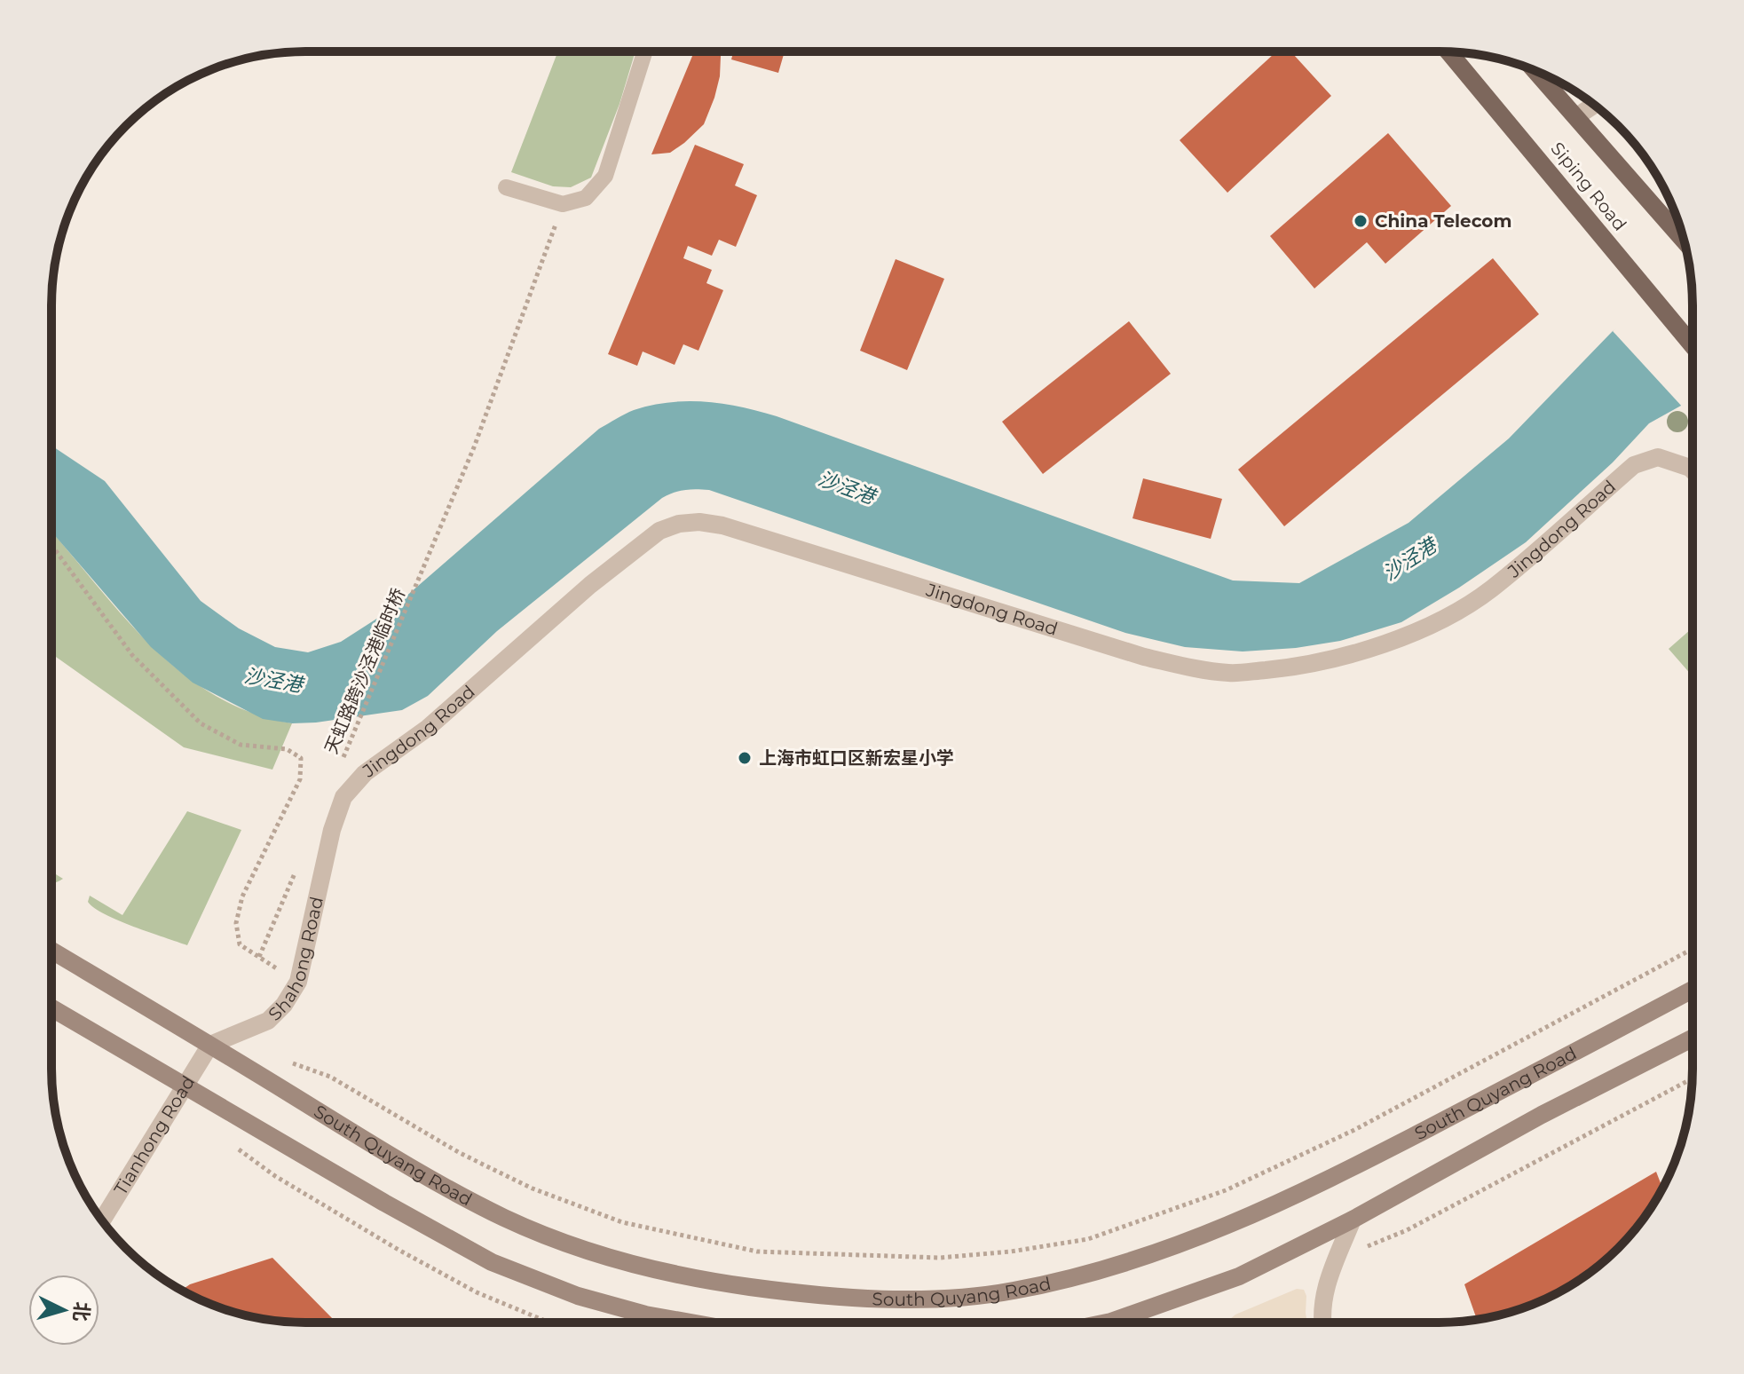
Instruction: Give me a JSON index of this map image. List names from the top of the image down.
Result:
{
  "streets": {
    "main road": ["Siping Road", "South Quyang Road"],
    "street": ["Jingdong Road", "Shahong Road", "Tianhong Road"],
    "path": ["天虹路跨沙泾港临时桥"]
  },
  "crossings": [
    ["Jingdong Road", "Shahong Road"],
    ["Shahong Road", "South Quyang Road"],
    ["Shahong Road", "Tianhong Road"],
    ["South Quyang Road", "Tianhong Road"]
  ],
  "water": ["沙泾港"],
  "places": ["China Telecom", "上海市虹口区新宏星小学"],
  "north": "right"
}
